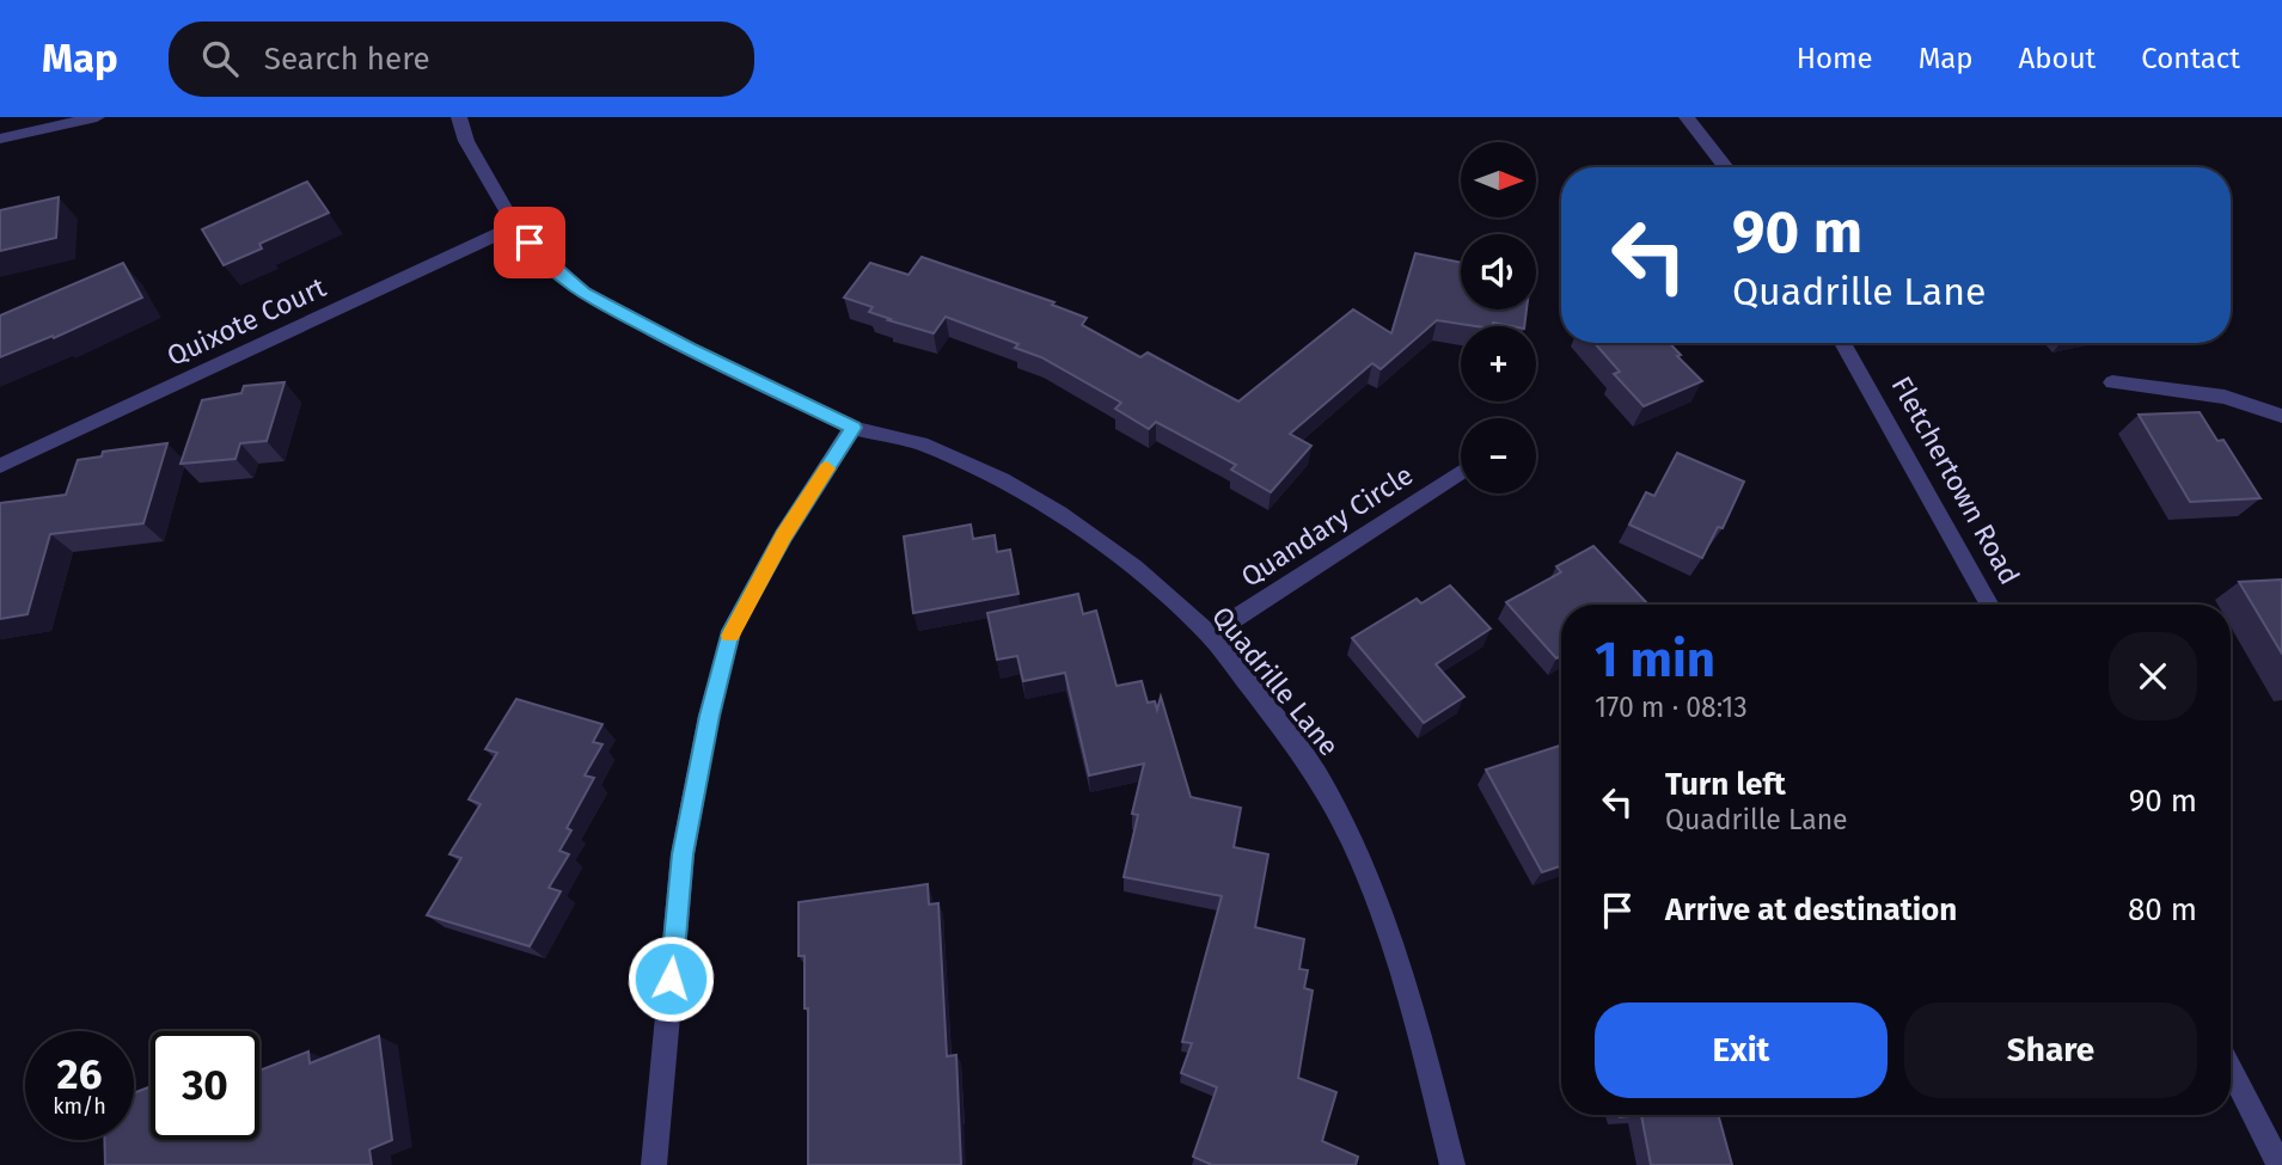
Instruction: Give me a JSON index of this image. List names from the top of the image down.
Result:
{
  "streets": {
    "street": [
      "Quixote Court",
      "Fletchertown Road",
      "Quandary Circle",
      "Quadrille Lane"
    ]
  },
  "crossings": [
    ["Quixote Court", "Quadrille Lane"],
    ["Quandary Circle", "Quadrille Lane"]
  ],
  "north": "right",
  "page": {
    "header": "Map",
    "search": "Search here",
    "nav": [
      "Home",
      "Map",
      "About",
      "Contact"
    ],
    "map_buttons": ["+", "−"],
    "turn": ["90 m", "Quadrille Lane"],
    "heading": ["1 min", "170 m · 08:13"],
    "list": [
      {
        "name": "Turn left",
        "note": "Quadrille Lane",
        "value": "90 m"
      },
      {
        "name": "Arrive at destination",
        "value": "80 m"
      }
    ],
    "buttons": ["Exit", "Share"],
    "speed": "26 km/h",
    "limit": "30"
  }
}
